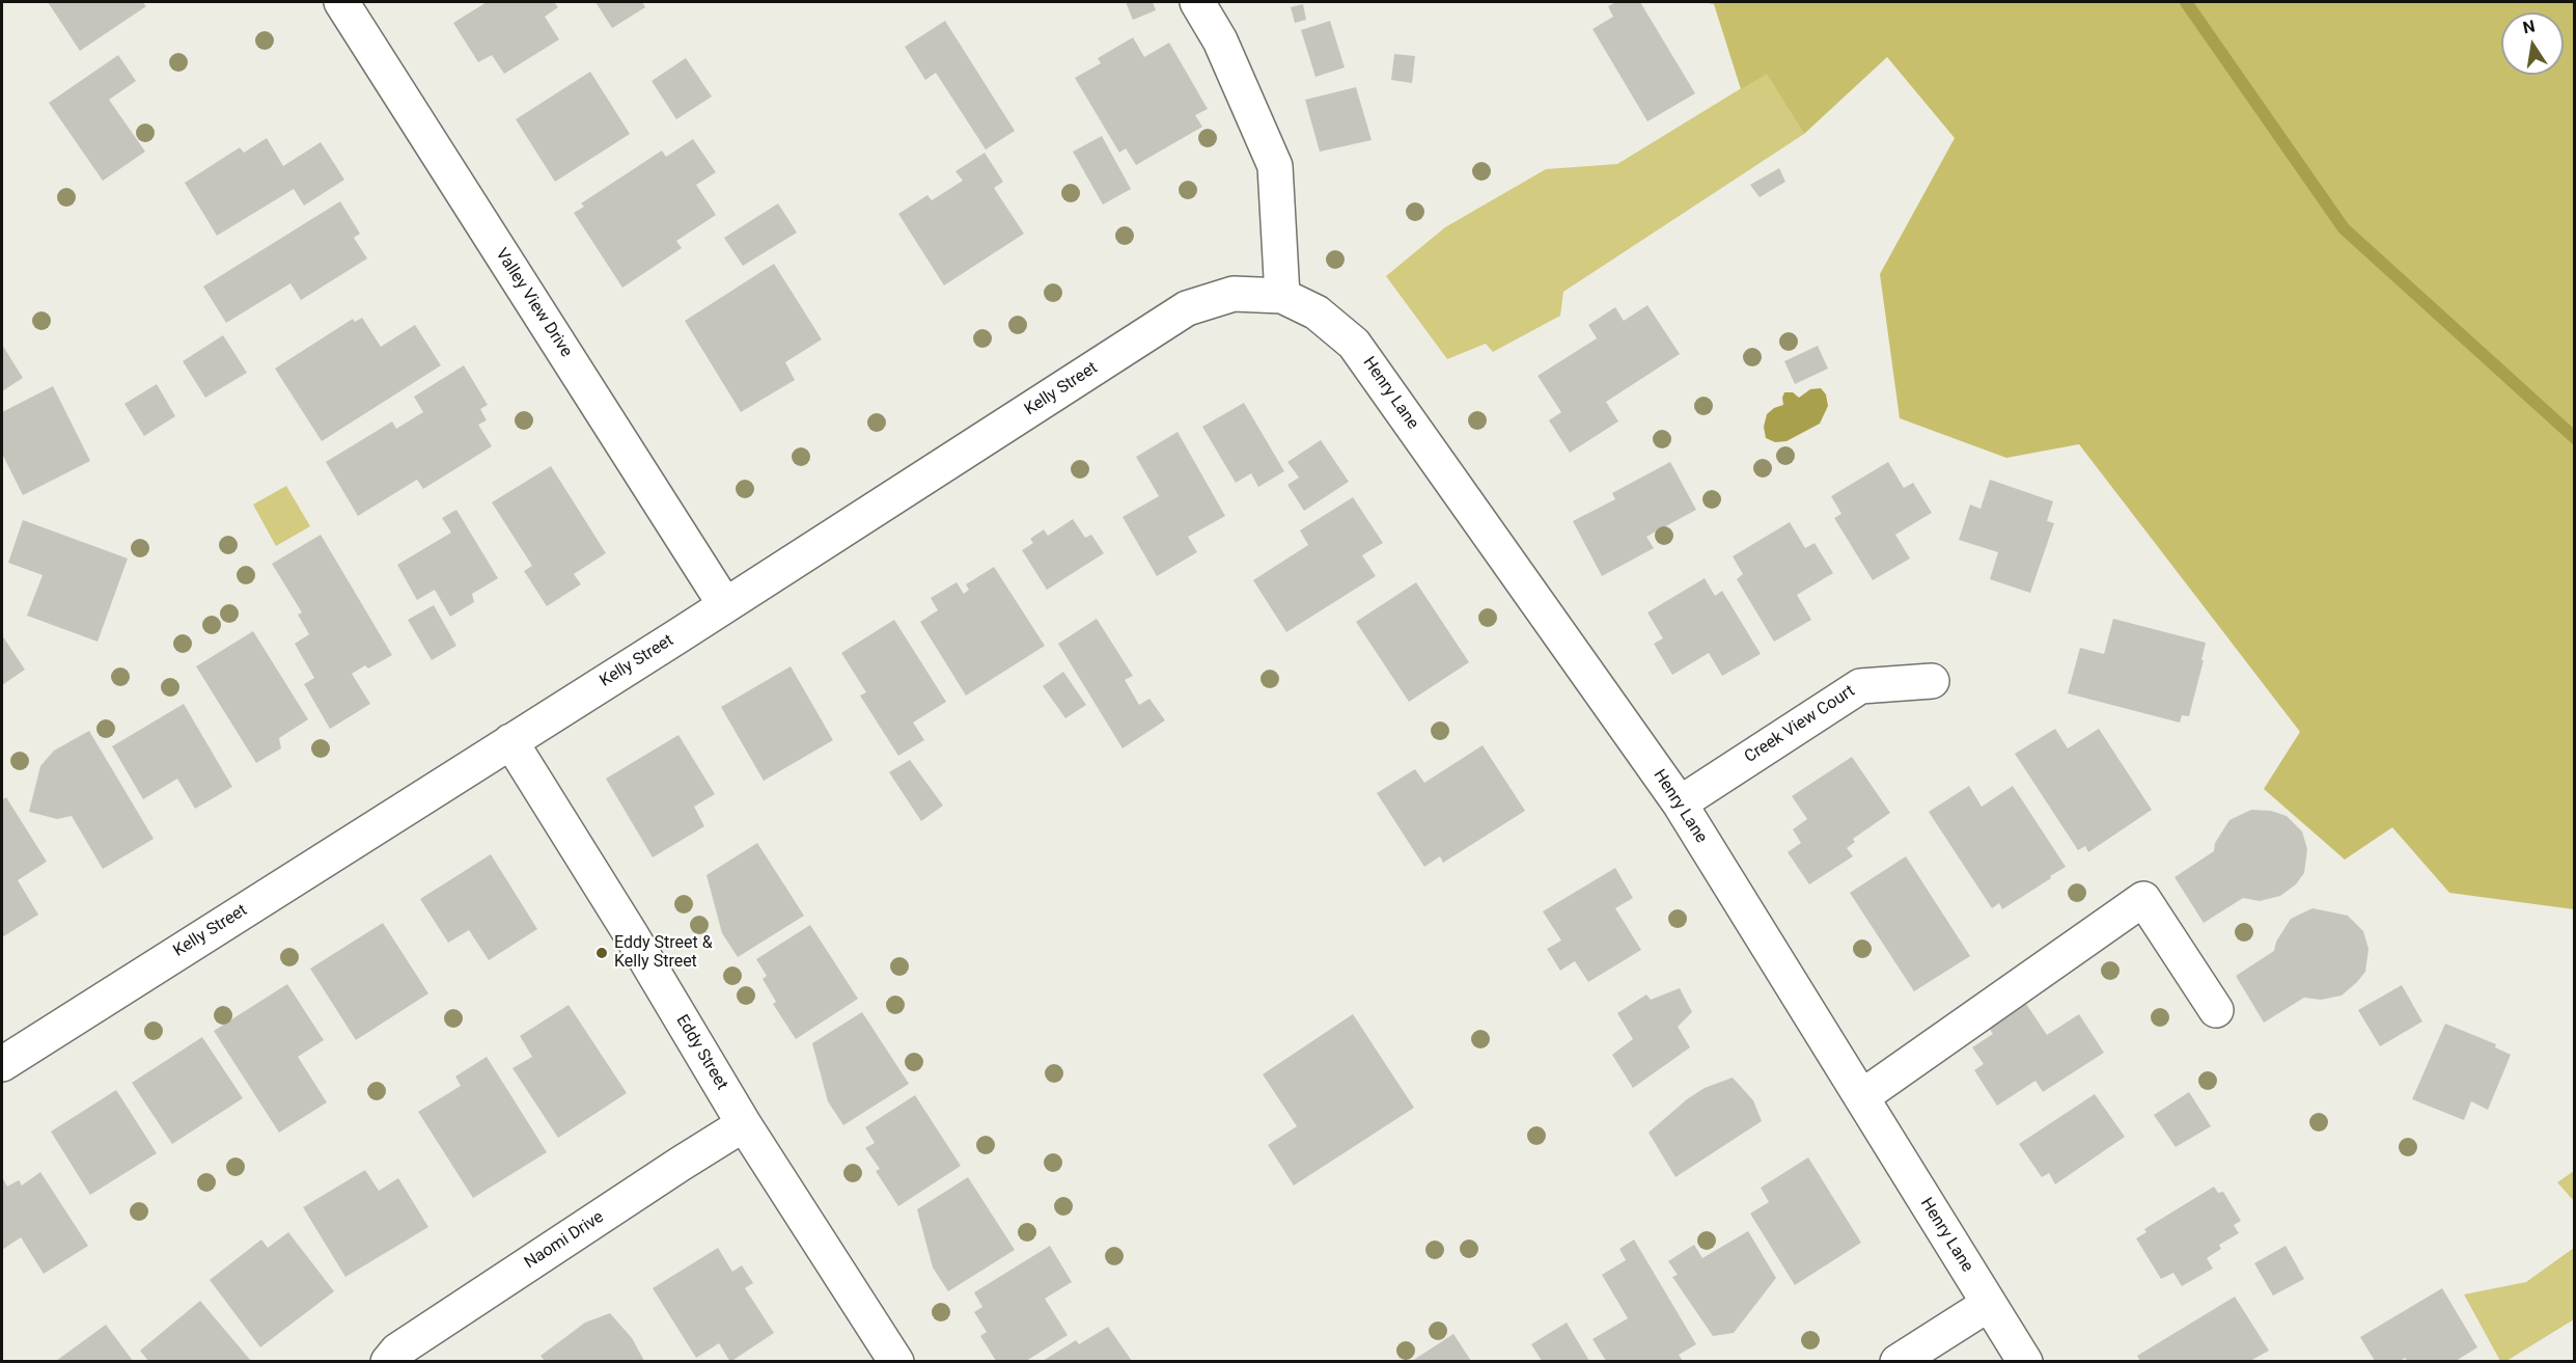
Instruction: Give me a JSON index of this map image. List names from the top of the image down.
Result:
{
  "streets": {
    "street": [
      "Valley View Drive",
      "Kelly Street",
      "Henry Lane",
      "Creek View Court",
      "Eddy Street",
      "Naomi Drive"
    ]
  },
  "crossings": [
    ["Valley View Drive", "Kelly Street"],
    ["Kelly Street", "Henry Lane"],
    ["Kelly Street", "Eddy Street"],
    ["Henry Lane", "Creek View Court"],
    ["Eddy Street", "Naomi Drive"]
  ],
  "places": ["Eddy Street & Kelly Street"],
  "north": "top"
}
